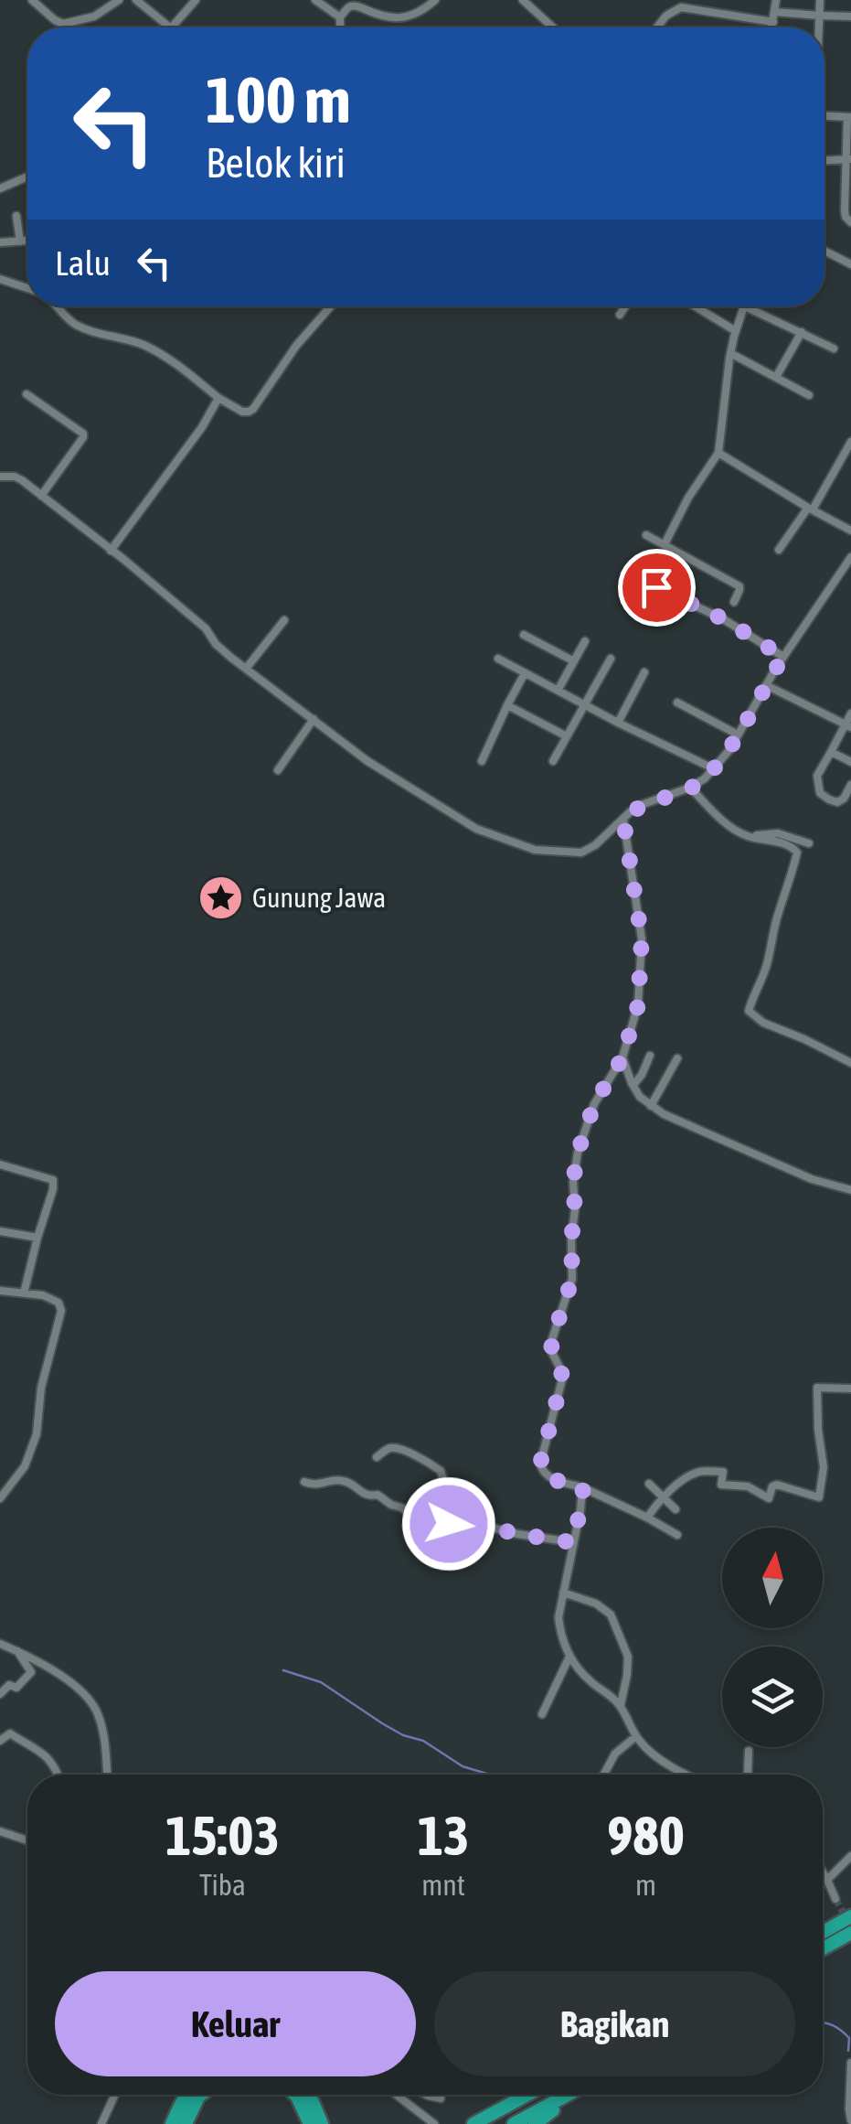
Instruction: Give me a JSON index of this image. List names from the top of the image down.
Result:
{
  "places": {
    "place": ["Gunung Jawa"]
  },
  "north": "top",
  "page": {
    "turn": ["100 m", "Belok kiri"],
    "then": "Lalu",
    "eta": [
      "15:03",
      "Tiba",
      "13",
      "mnt",
      "980",
      "m"
    ],
    "buttons": ["Keluar", "Bagikan"]
  }
}
